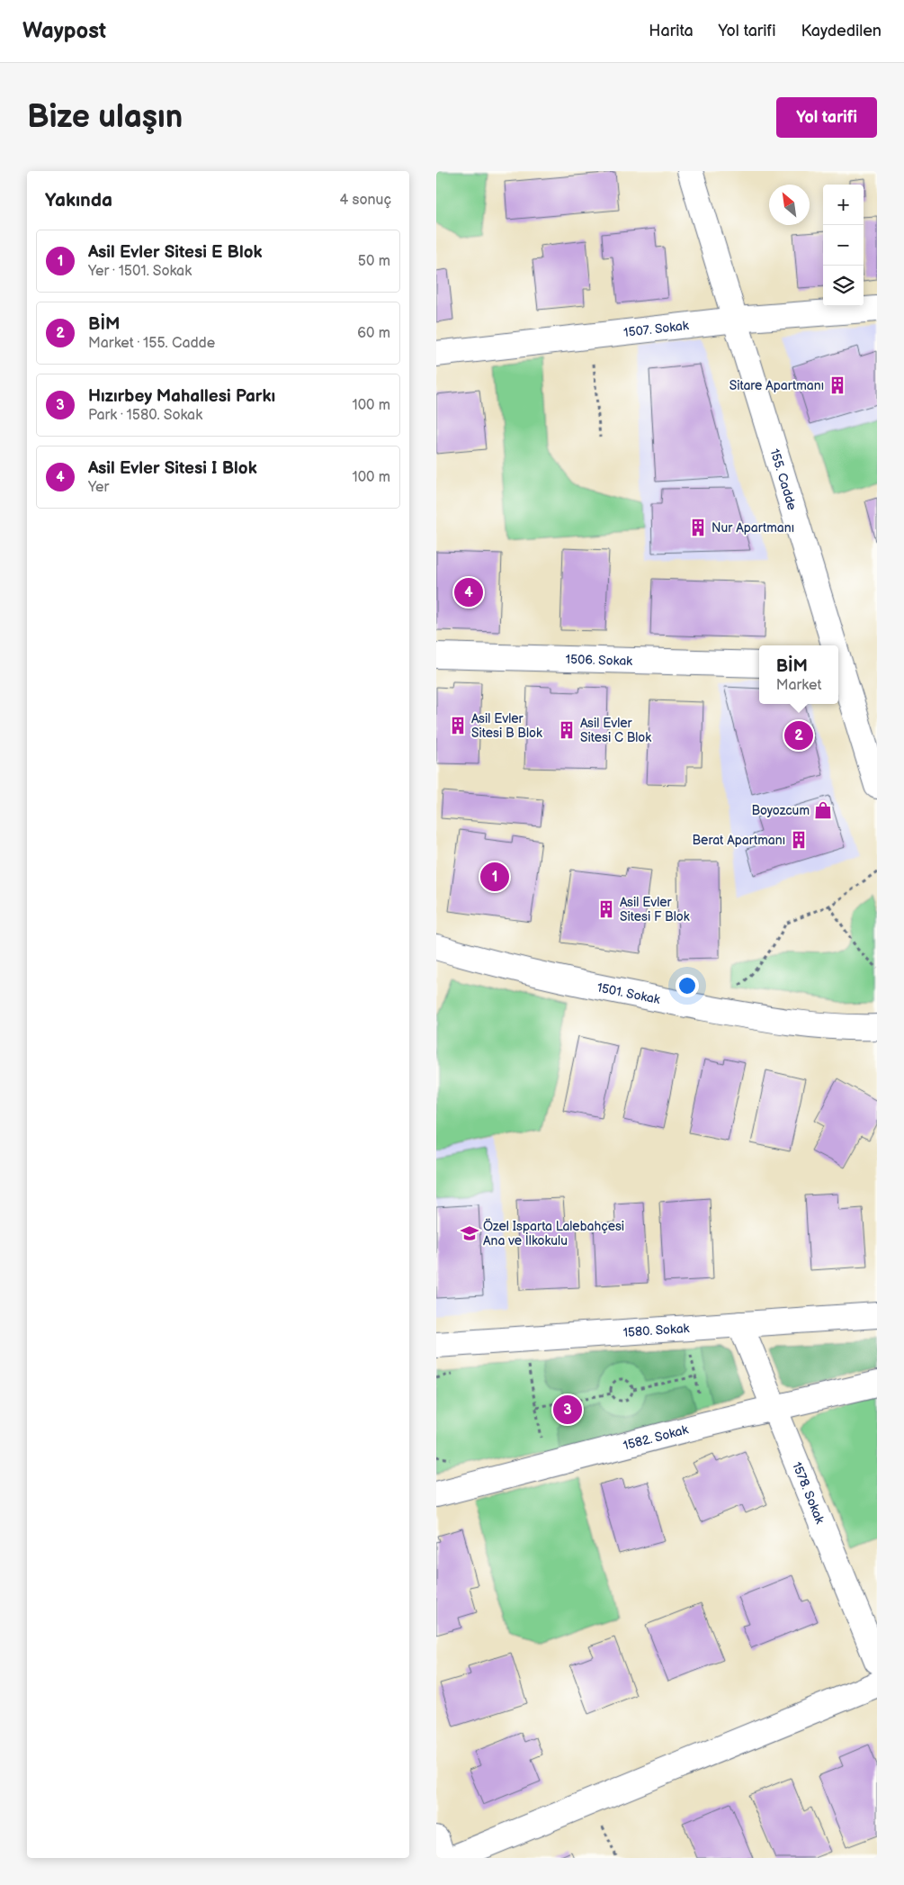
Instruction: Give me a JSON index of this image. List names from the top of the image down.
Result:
{
  "streets": {
    "street": [
      "1507. Sokak",
      "155. Cadde",
      "1506. Sokak",
      "1501. Sokak",
      "1580. Sokak",
      "1582. Sokak",
      "1578. Sokak"
    ]
  },
  "crossings": [
    ["1507. Sokak", "155. Cadde"],
    ["1580. Sokak", "1578. Sokak"],
    ["1582. Sokak", "1578. Sokak"]
  ],
  "places": {
    "building": [
      "Sitare Apartmanı",
      "Nur Apartmanı",
      "Asil Evler Sitesi B Blok",
      "Asil Evler Sitesi C Blok",
      "Berat Apartmanı",
      "Asil Evler Sitesi F Blok"
    ],
    "shop": ["Boyozcum"],
    "school or university": ["Özel Isparta Lalebahçesi Ana ve İlkokulu"]
  },
  "north": "top left",
  "page": {
    "header": "Waypost",
    "nav": ["Harita", "Yol tarifi", "Kaydedilen"],
    "buttons": "Yol tarifi",
    "title": "Bize ulaşın",
    "heading": ["Yakında", "4 sonuç"],
    "map_buttons": ["+", "−"],
    "list": [
      {
        "mark": "1",
        "name": "Asil Evler Sitesi E Blok",
        "note": "Yer · 1501. Sokak",
        "value": "50 m"
      },
      {
        "mark": "2",
        "name": "BİM",
        "note": "Market · 155. Cadde",
        "value": "60 m"
      },
      {
        "mark": "3",
        "name": "Hızırbey Mahallesi Parkı",
        "note": "Park · 1580. Sokak",
        "value": "100 m"
      },
      {
        "mark": "4",
        "name": "Asil Evler Sitesi I Blok",
        "note": "Yer",
        "value": "100 m"
      }
    ],
    "pins": [
      "4",
      "2",
      "1",
      "3"
    ],
    "popup": ["BİM", "Market"]
  }
}
